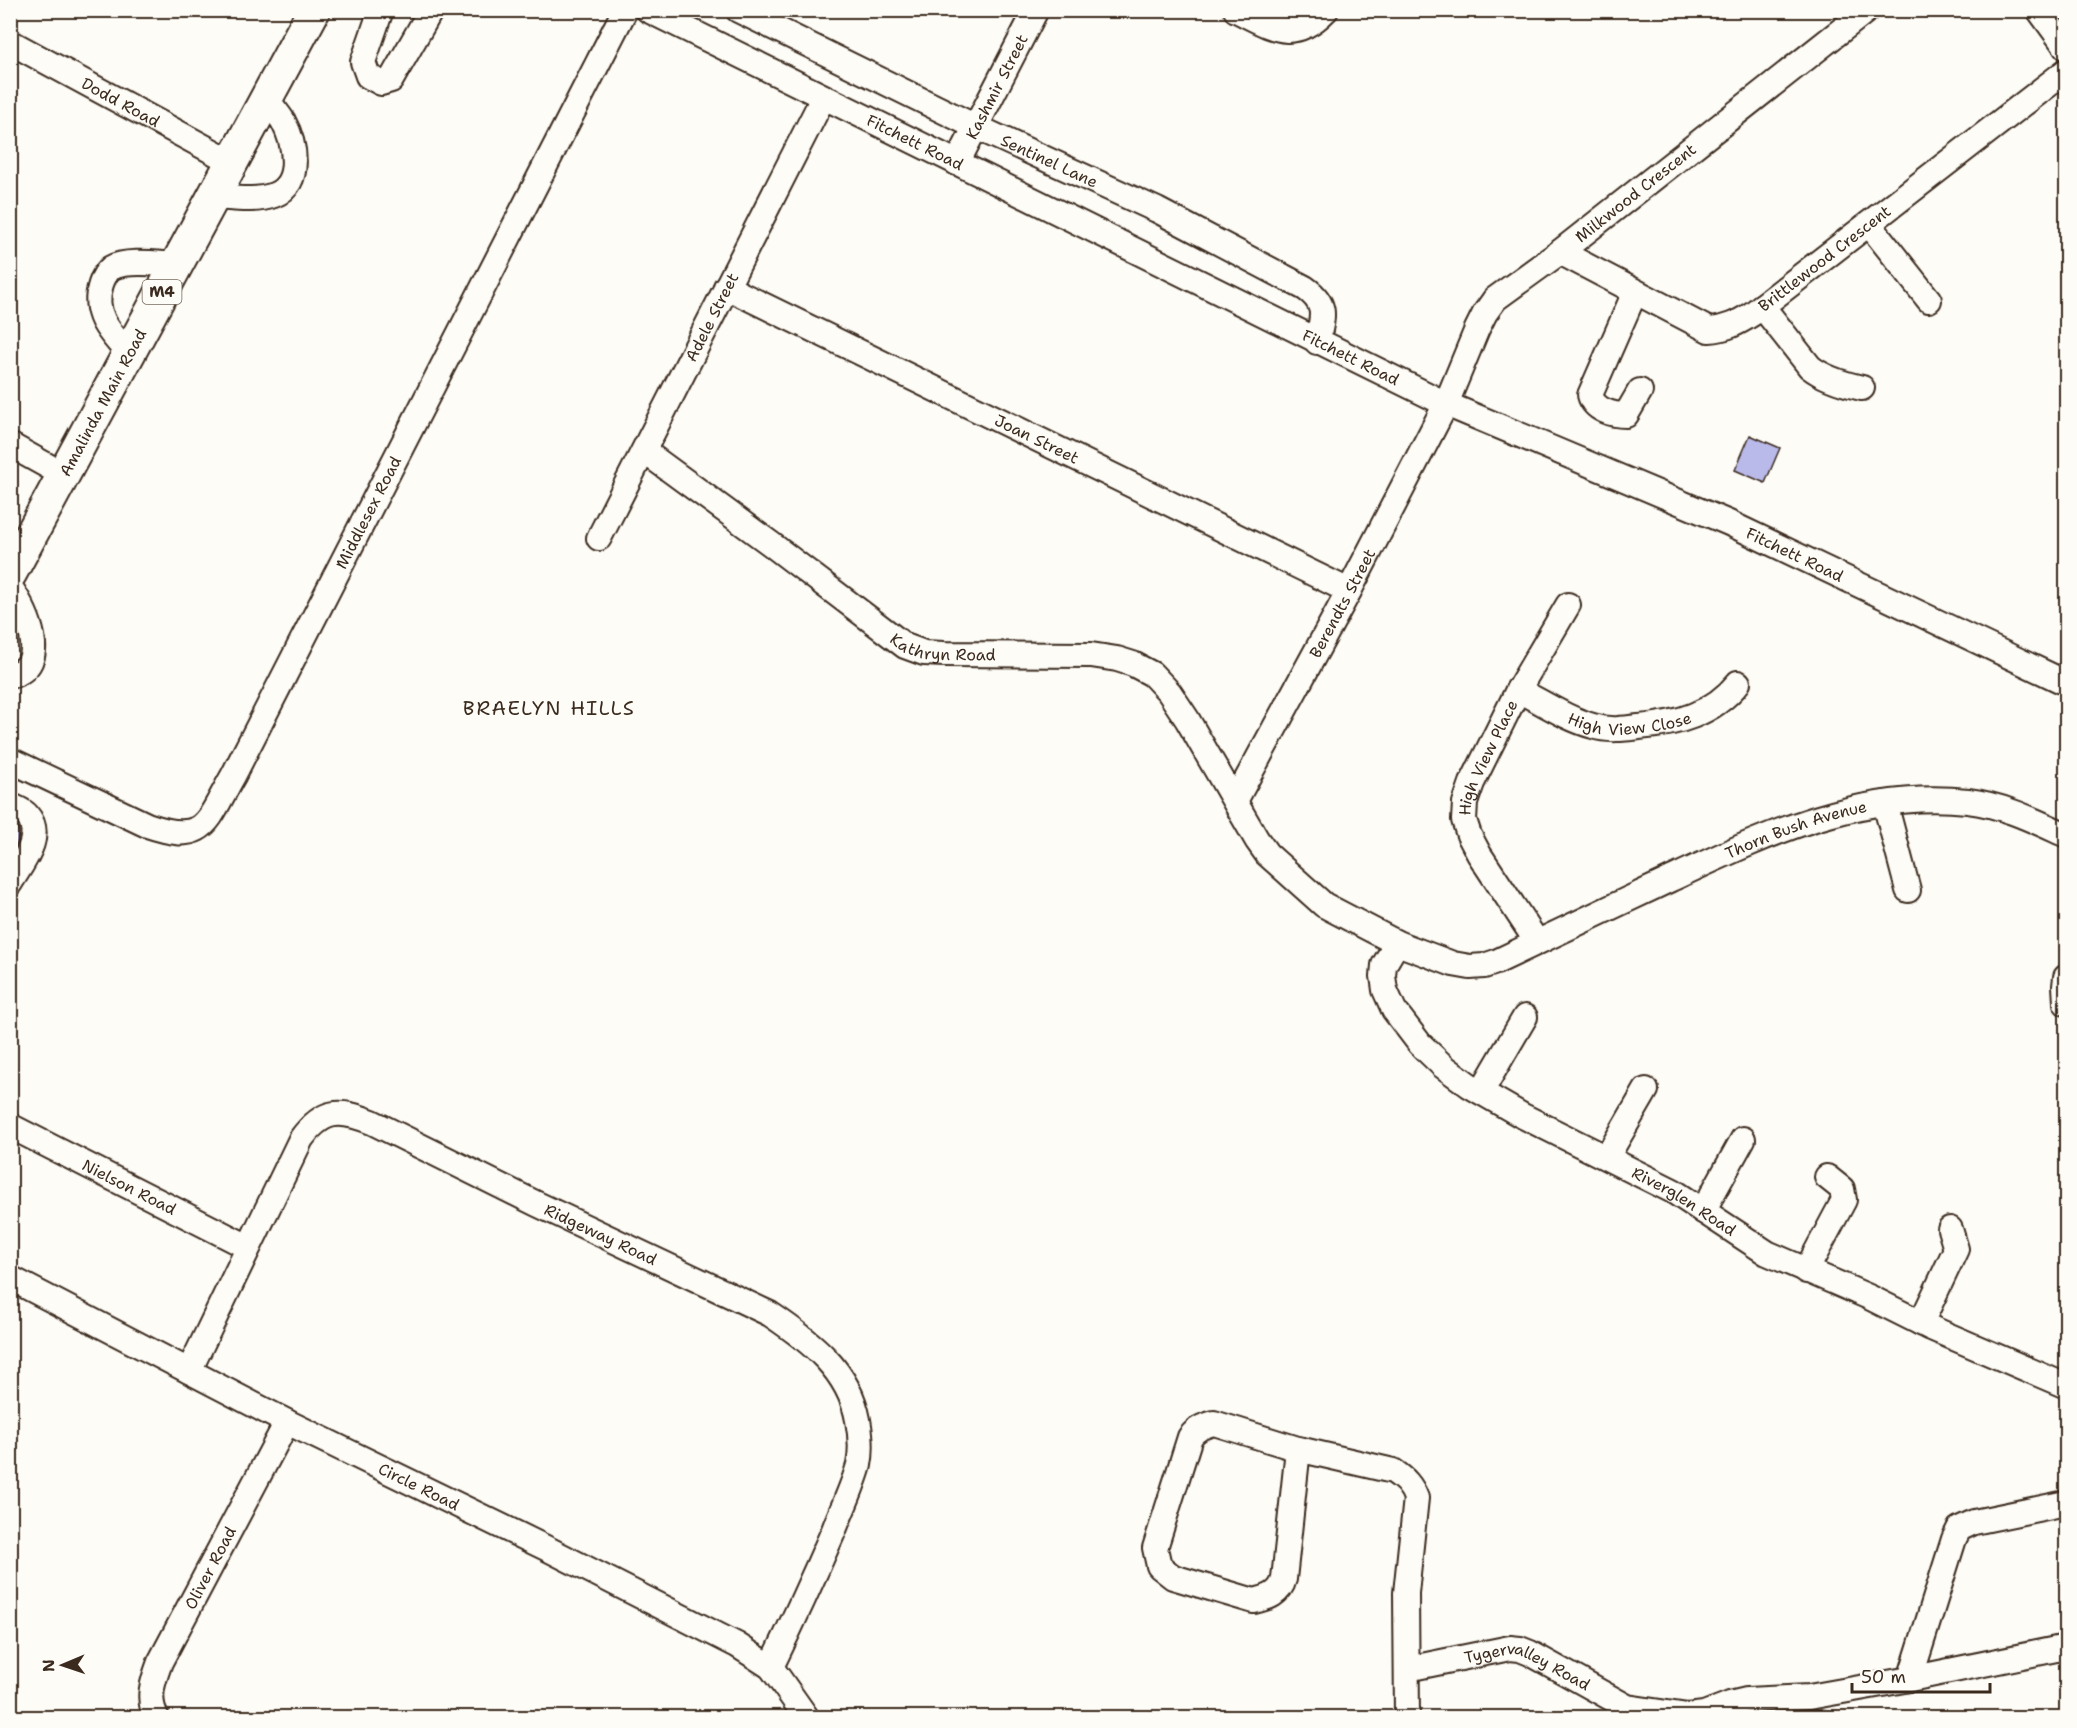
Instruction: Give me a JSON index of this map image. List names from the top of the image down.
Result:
{
  "streets": {
    "main road": ["M4", "Amalinda Main Road"],
    "street": [
      "Kashmir Street",
      "Dodd Road",
      "Fitchett Road",
      "Sentinel Lane",
      "Milkwood Crescent",
      "Brittlewood Crescent",
      "Adele Street",
      "Joan Street",
      "Middlesex Road",
      "Berendts Street",
      "Kathryn Road",
      "High View Close",
      "High View Place",
      "Thorn Bush Avenue",
      "Nielson Road",
      "Riverglen Road",
      "Ridgeway Road",
      "Circle Road",
      "Oliver Road",
      "Tygervalley Road"
    ]
  },
  "crossings": [
    ["Kashmir Street", "Fitchett Road"],
    ["Kashmir Street", "Sentinel Lane"],
    ["Dodd Road", "Amalinda Main Road"],
    ["Fitchett Road", "Sentinel Lane"],
    ["Fitchett Road", "Milkwood Crescent"],
    ["Fitchett Road", "Adele Street"],
    ["Fitchett Road", "Berendts Street"],
    ["Milkwood Crescent", "Brittlewood Crescent"],
    ["Milkwood Crescent", "Berendts Street"],
    ["Adele Street", "Joan Street"],
    ["Adele Street", "Kathryn Road"],
    ["Joan Street", "Berendts Street"],
    ["Berendts Street", "Kathryn Road"],
    ["Kathryn Road", "Thorn Bush Avenue"],
    ["Kathryn Road", "Riverglen Road"],
    ["High View Close", "High View Place"],
    ["High View Place", "Thorn Bush Avenue"],
    ["Thorn Bush Avenue", "Riverglen Road"],
    ["Nielson Road", "Ridgeway Road"],
    ["Ridgeway Road", "Circle Road"],
    ["Circle Road", "Oliver Road"]
  ],
  "districts": ["BRAELYN HILLS"],
  "scale_bar": "50 m",
  "north": "left"
}
